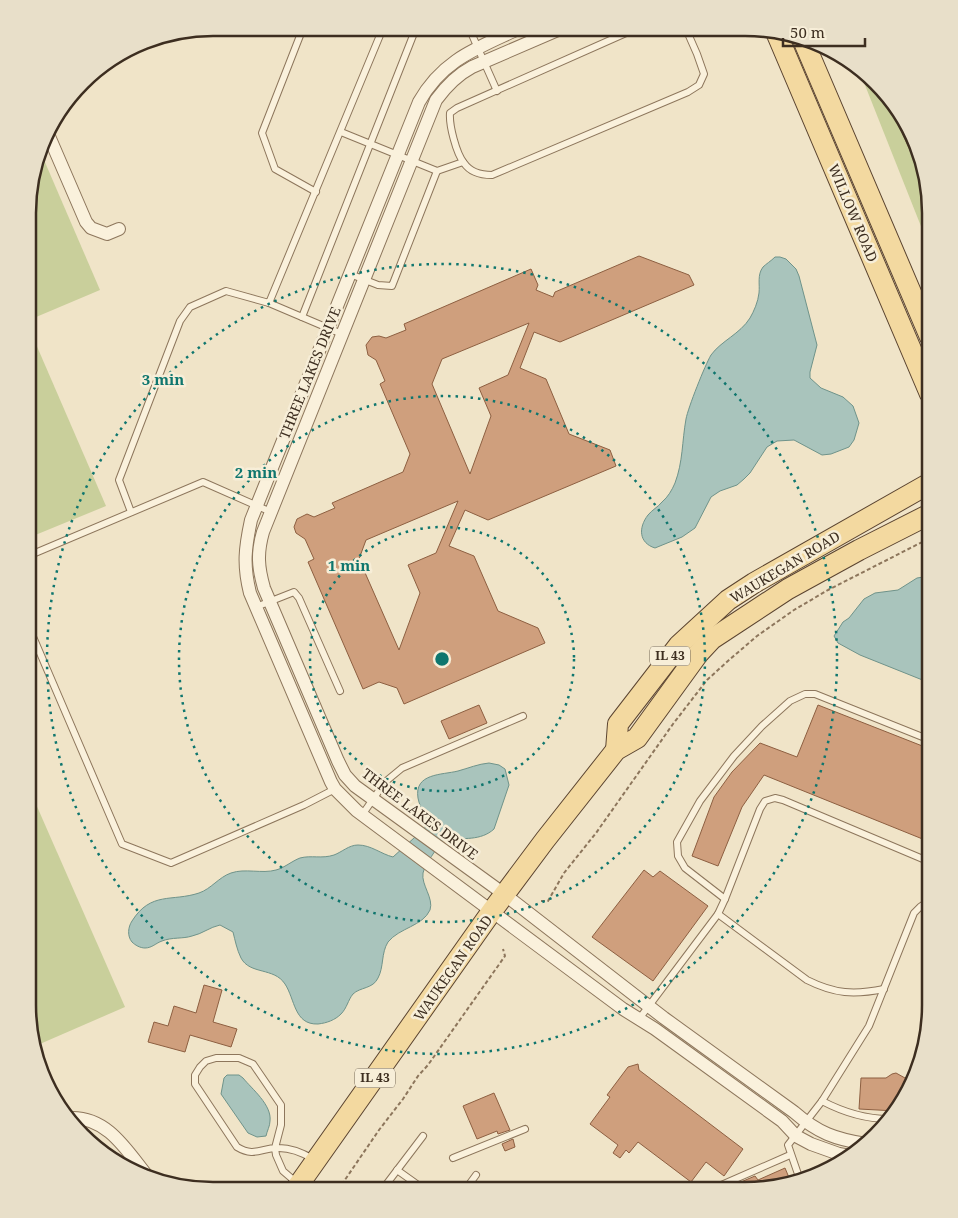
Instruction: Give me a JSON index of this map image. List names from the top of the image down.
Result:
{
  "streets": {
    "main road": ["WILLOW ROAD", "WAUKEGAN ROAD", "IL 43"],
    "street": ["THREE LAKES DRIVE"]
  },
  "crossings": [
    ["THREE LAKES DRIVE", "WAUKEGAN ROAD"]
  ],
  "scale_bar": "50 m",
  "rings": ["3 min", "2 min", "1 min"]
}
